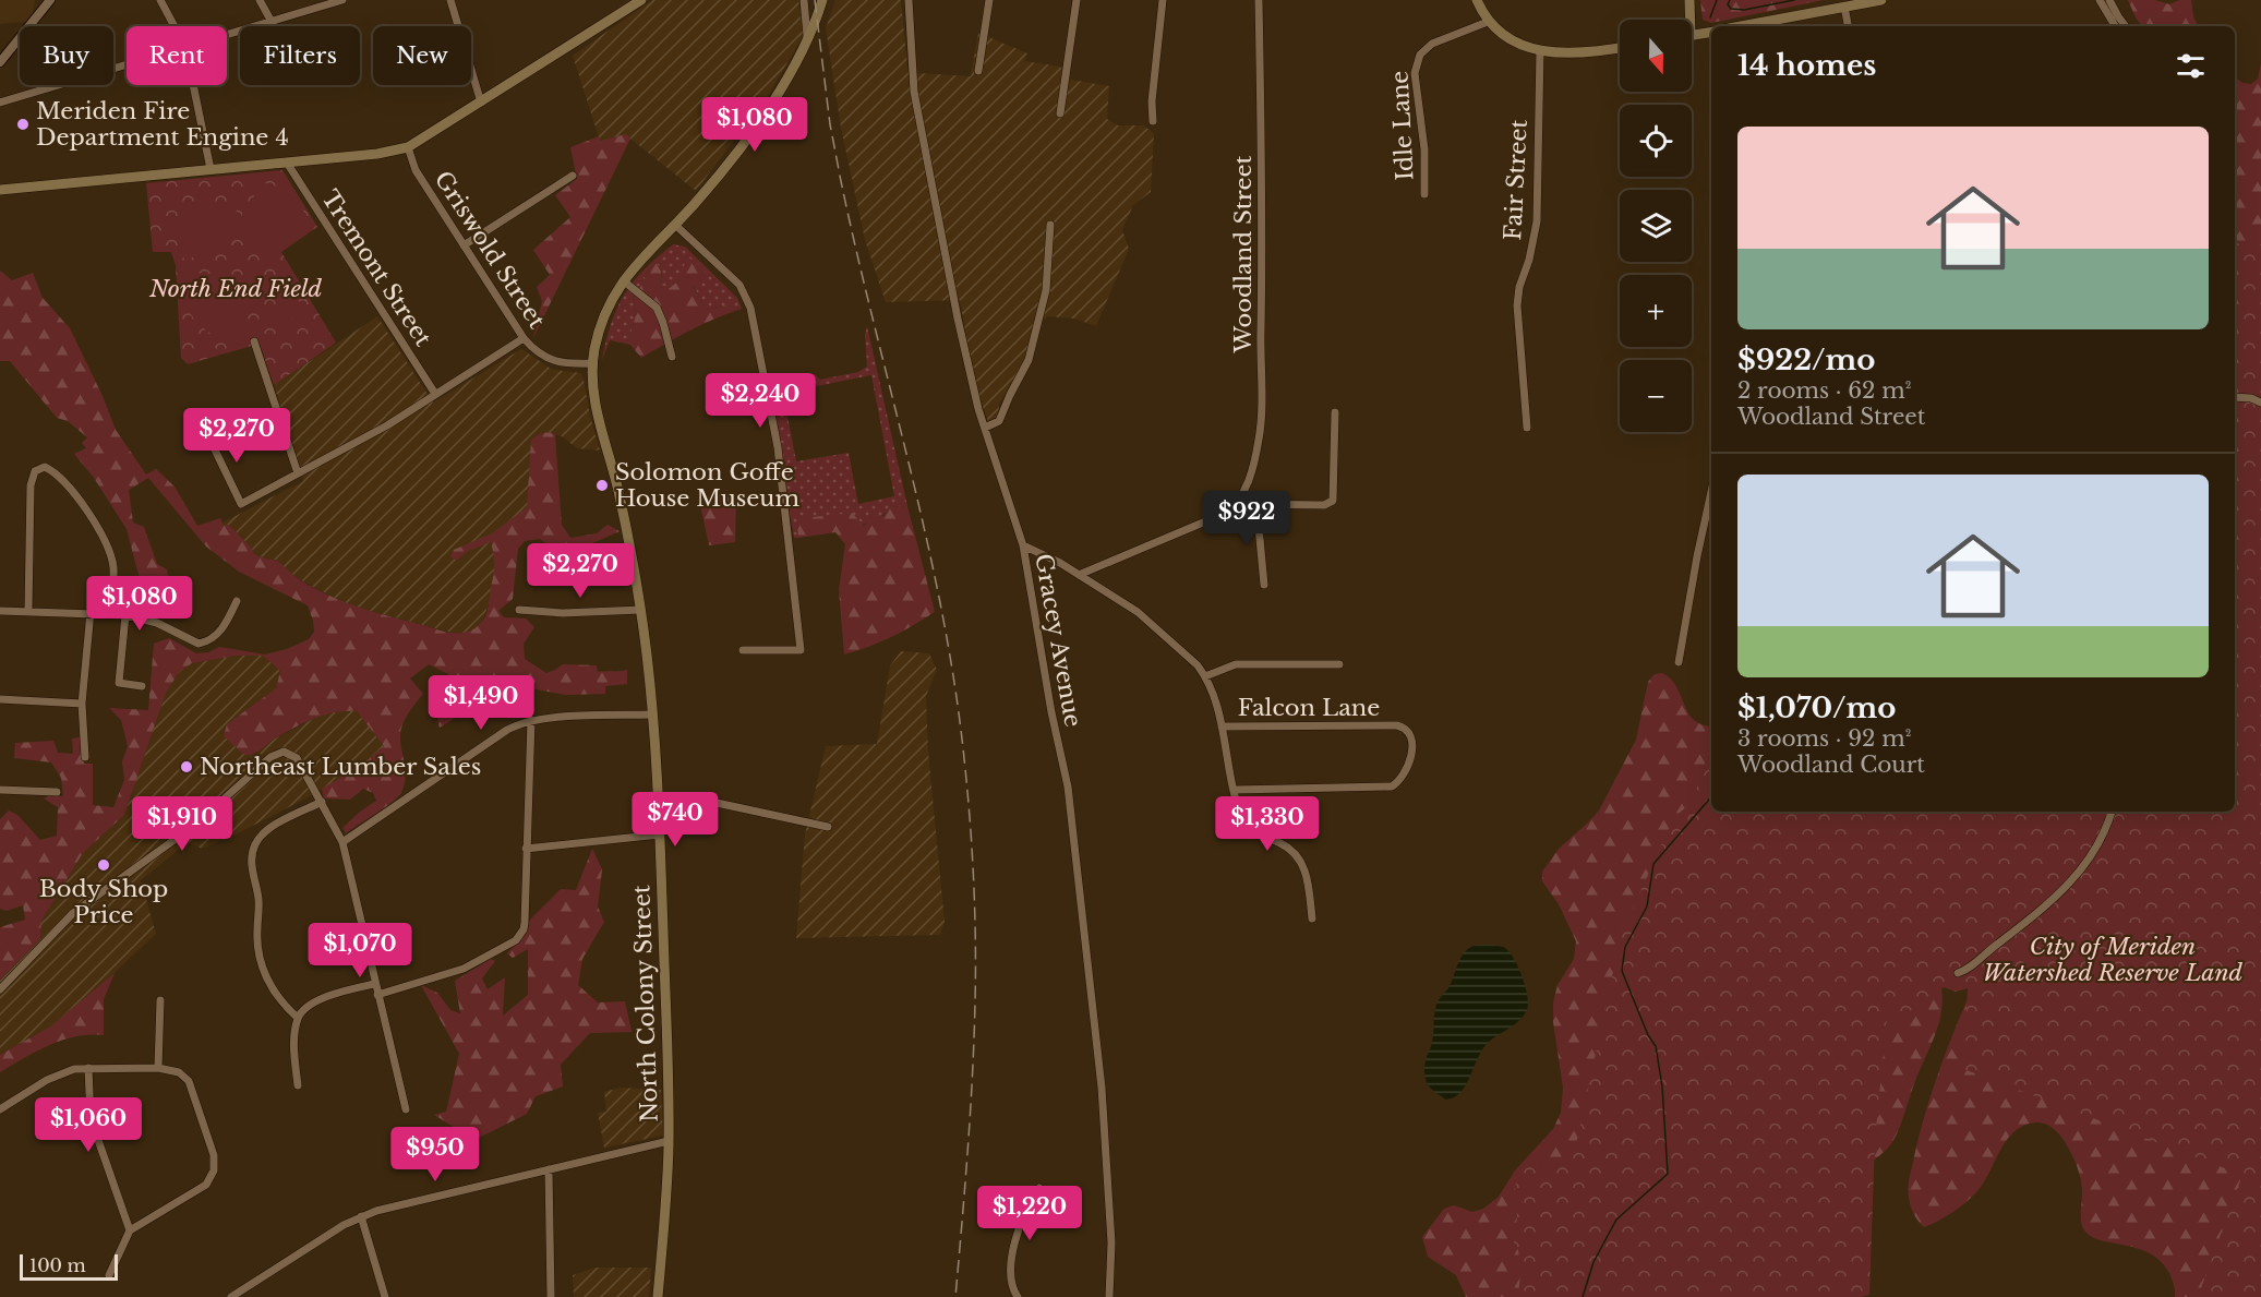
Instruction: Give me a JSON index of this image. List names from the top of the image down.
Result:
{
  "streets": {
    "main road": ["North Colony Street"],
    "street": [
      "Idle Lane",
      "Fair Street",
      "Griswold Street",
      "Woodland Street",
      "Tremont Street",
      "Gracey Avenue",
      "Falcon Lane"
    ]
  },
  "crossings": [
    ["Griswold Street", "North Colony Street"]
  ],
  "parks": ["North End Field", "City of Meriden Watershed Reserve Land"],
  "places": [
    "Meriden Fire Department Engine 4",
    "Solomon Goffe House Museum",
    "Northeast Lumber Sales",
    "Body Shop Price"
  ],
  "scale_bar": "100 m",
  "north": "bottom",
  "page": {
    "map_buttons": ["+", "−"],
    "chip": [
      "Buy",
      "Rent",
      "Filters",
      "New"
    ],
    "heading": "14 homes",
    "price": [
      "$1,080",
      "$2,240",
      "$2,270",
      "$922",
      "$2,270",
      "$1,080",
      "$1,490",
      "$740",
      "$1,910",
      "$1,330",
      "$1,070",
      "$1,060",
      "$950",
      "$1,220"
    ],
    "list": [
      {
        "name": "$922/mo",
        "note": "2 rooms · 62 m² · Woodland Street"
      },
      {
        "name": "$1,070/mo",
        "note": "3 rooms · 92 m² · Woodland Court"
      }
    ],
    "scale": "100 m"
  }
}
